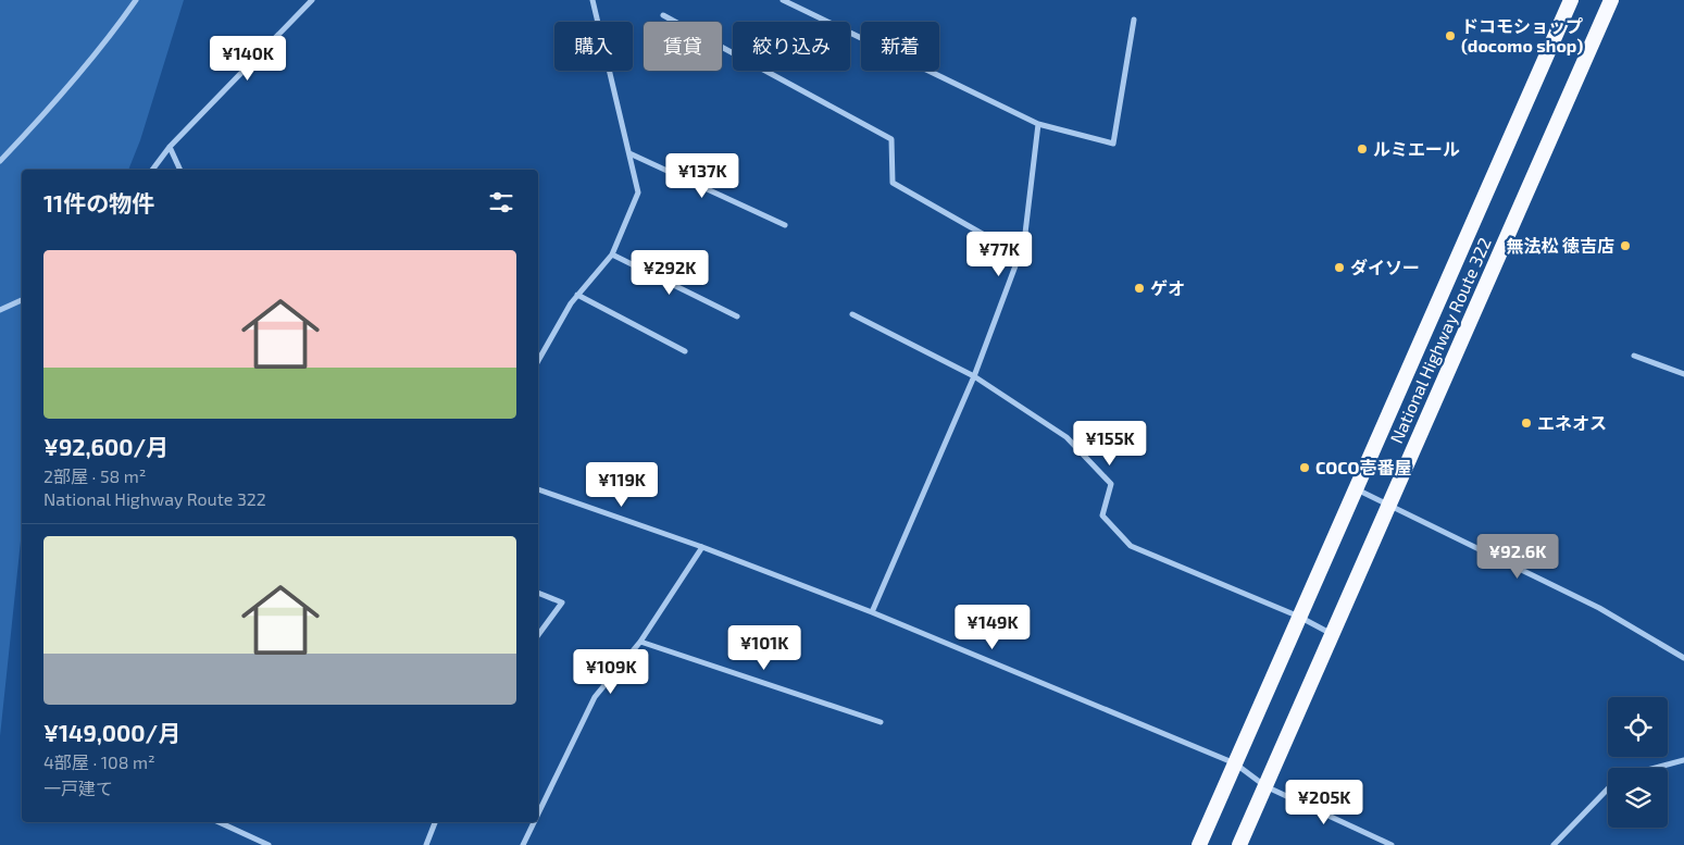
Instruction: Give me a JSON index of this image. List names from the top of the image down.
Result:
{
  "streets": {
    "highway": ["National Highway Route 322"]
  },
  "places": [
    "ドコモショップ (docomo shop)",
    "ルミエール",
    "無法松 徳吉店",
    "ダイソー",
    "ゲオ",
    "エネオス",
    "COCO壱番屋"
  ],
  "page": {
    "chip": [
      "購入",
      "賃貸",
      "絞り込み",
      "新着"
    ],
    "price": [
      "¥140K",
      "¥137K",
      "¥77K",
      "¥292K",
      "¥155K",
      "¥119K",
      "¥92.6K",
      "¥149K",
      "¥101K",
      "¥109K",
      "¥205K"
    ],
    "heading": "11件の物件",
    "list": [
      {
        "name": "¥92,600/月",
        "note": "2部屋 · 58 m² · National Highway Route 322"
      },
      {
        "name": "¥149,000/月",
        "note": "4部屋 · 108 m² · 一戸建て"
      }
    ]
  }
}
